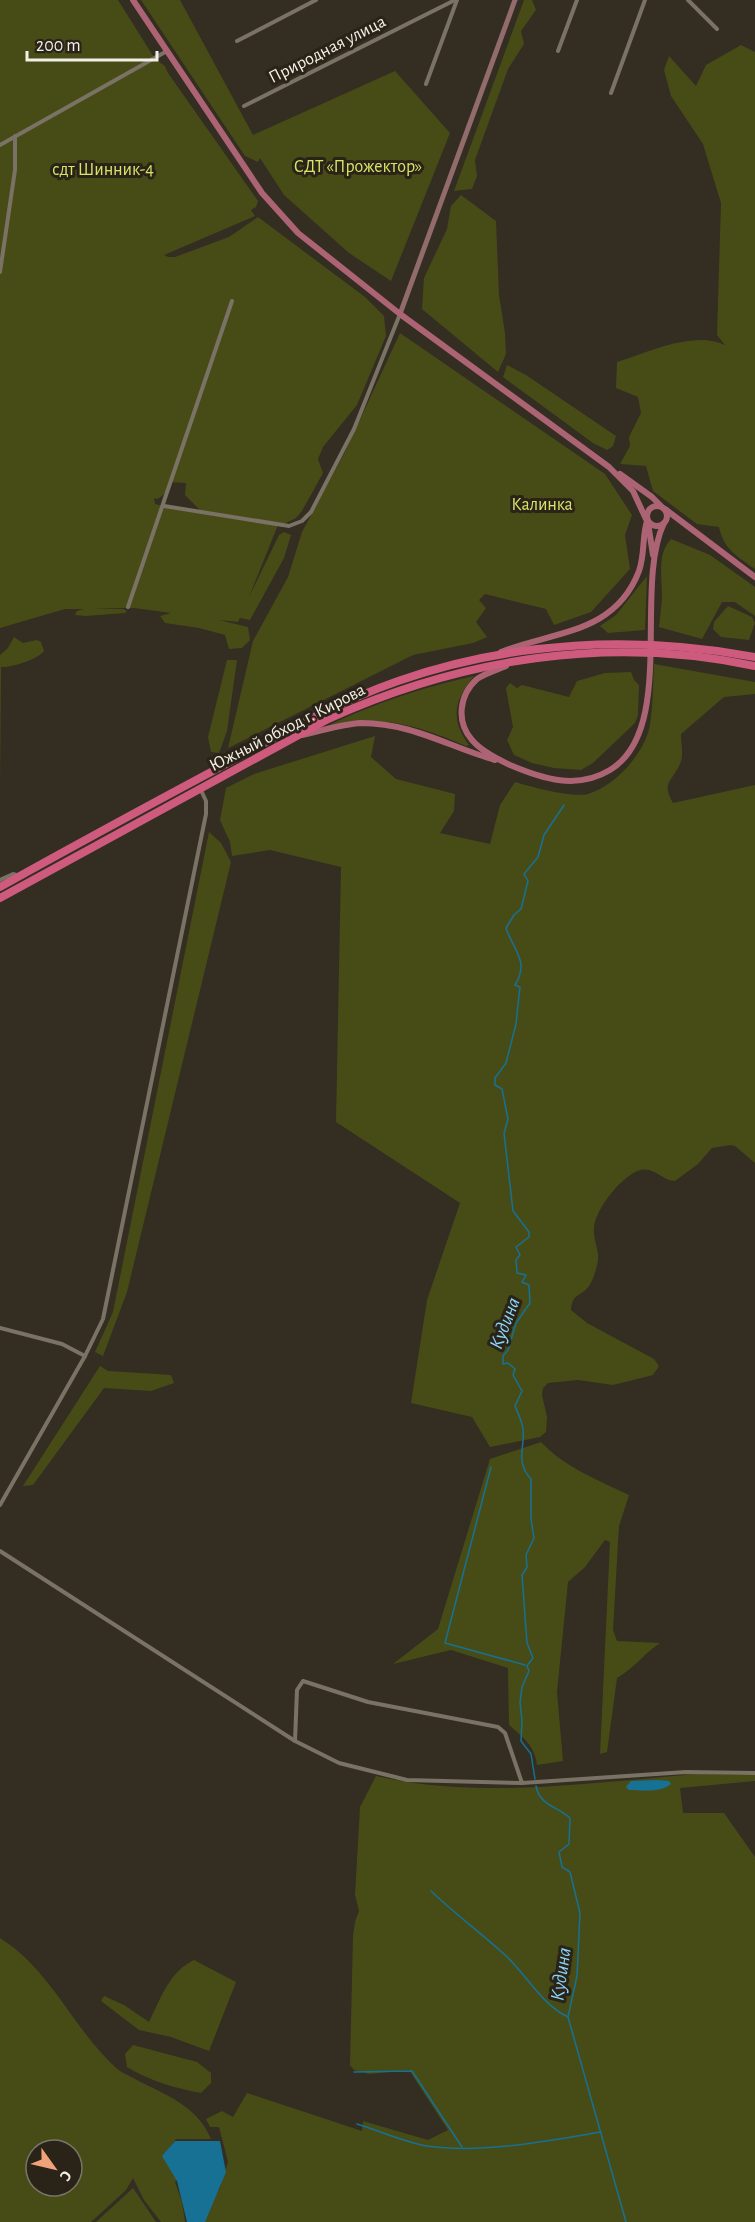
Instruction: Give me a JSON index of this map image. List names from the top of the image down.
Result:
{
  "streets": {
    "highway": ["Южный обход г. Кирова"],
    "street": ["Природная улица"]
  },
  "water": ["Кудина"],
  "parks": ["СДТ «Прожектор»", "сдт Шинник-4", "Калинка"],
  "scale_bar": "200 m",
  "north": "bottom right"
}
